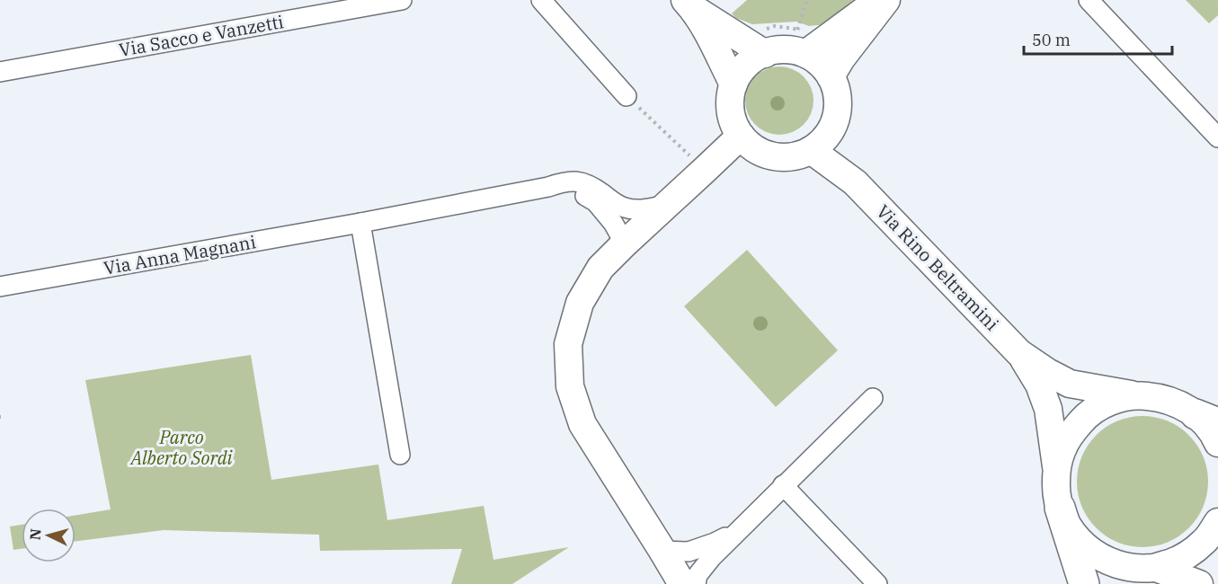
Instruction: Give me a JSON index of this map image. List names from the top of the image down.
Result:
{
  "streets": {
    "street": ["Via Sacco e Vanzetti", "Via Anna Magnani", "Via Rino Beltramini"]
  },
  "parks": ["Parco Alberto Sordi"],
  "scale_bar": "50 m",
  "north": "left"
}
